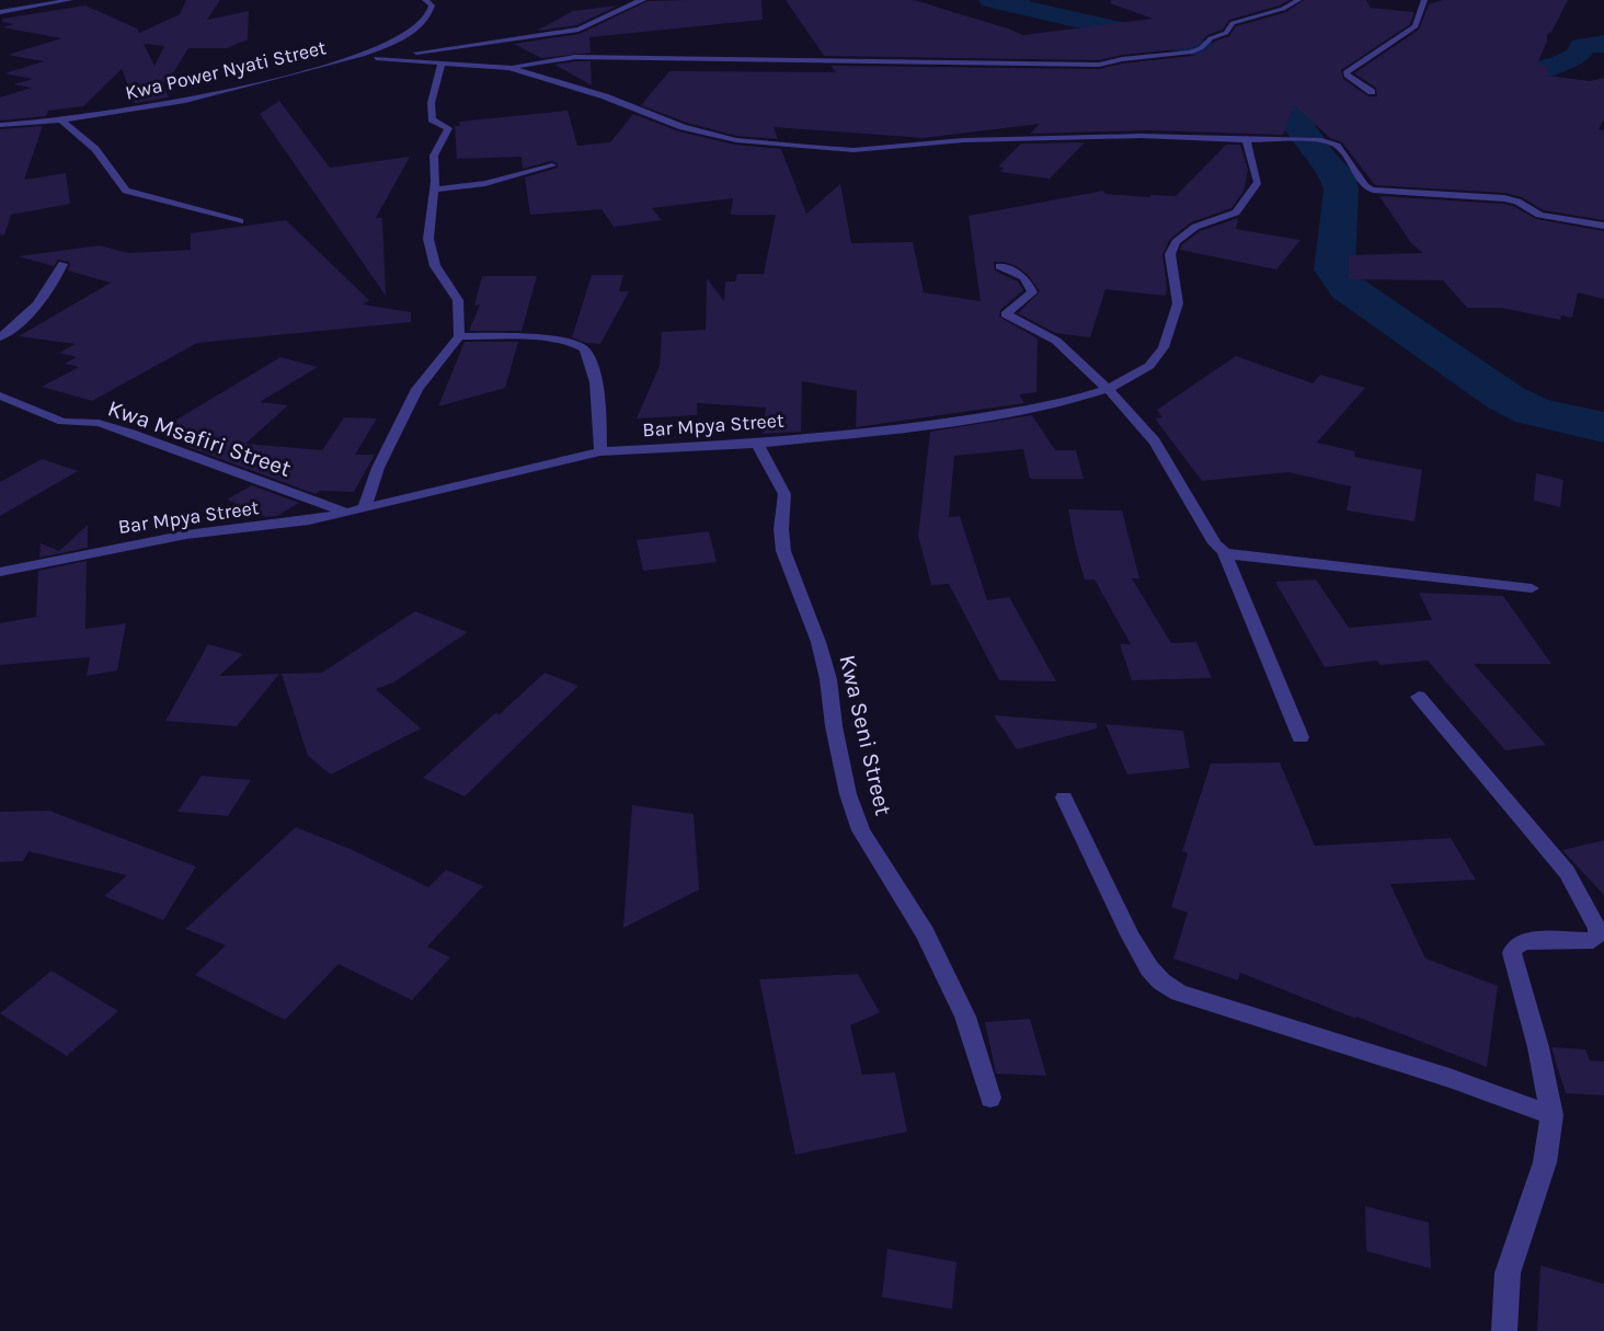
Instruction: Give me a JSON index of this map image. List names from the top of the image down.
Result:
{
  "streets": {
    "street": [
      "Kwa Power Nyati Street",
      "Bar Mpya Street",
      "Kwa Msafiri Street",
      "Kwa Seni Street"
    ]
  },
  "crossings": [
    ["Bar Mpya Street", "Kwa Msafiri Street"],
    ["Bar Mpya Street", "Kwa Seni Street"]
  ]
}
